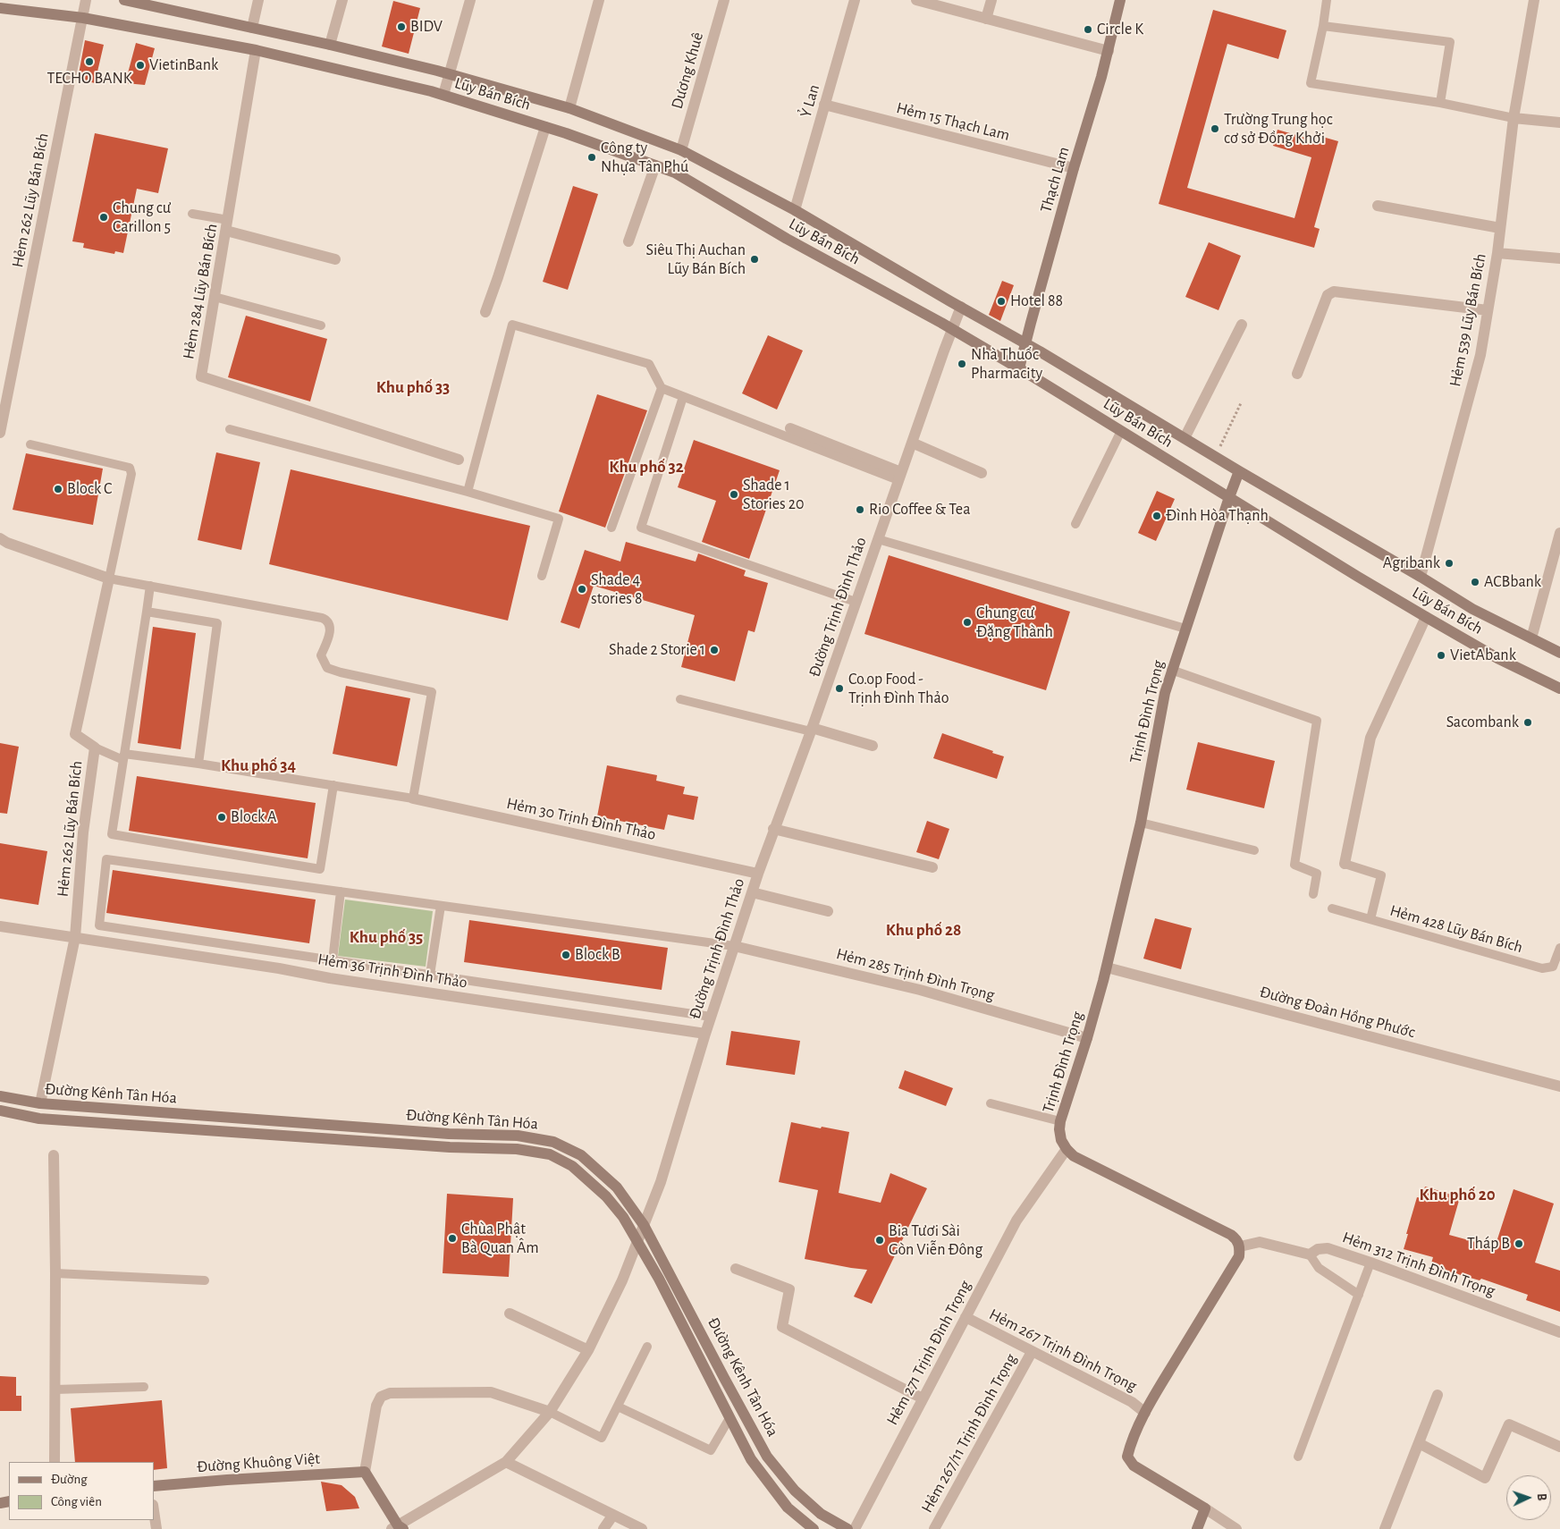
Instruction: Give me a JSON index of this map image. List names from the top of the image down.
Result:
{
  "streets": {
    "street": [
      "Dương Khuê",
      "Lũy Bán Bích",
      "Ỷ Lan",
      "Hẻm 15 Thạch Lam",
      "Thạch Lam",
      "Hẻm 262 Lũy Bán Bích",
      "Hẻm 284 Lũy Bán Bích",
      "Hẻm 539 Lũy Bán Bích",
      "Đường Trịnh Đình Thảo",
      "Trịnh Đình Trọng",
      "Hẻm 30 Trịnh Đình Thảo",
      "Hẻm 36 Trịnh Đình Thảo",
      "Hẻm 285 Trịnh Đình Trọng",
      "Đường Đoàn Hồng Phước",
      "Đường Kênh Tân Hóa",
      "Hẻm 312 Trịnh Đình Trọng",
      "Hẻm 267 Trịnh Đình Trọng",
      "Hẻm 271 Trịnh Đình Trọng",
      "Hẻm 267/11 Trịnh Đình Trọng",
      "Đường Khuông Việt"
    ],
    "lane": ["Hẻm 428 Lũy Bán Bích"]
  },
  "crossings": [
    ["Dương Khuê", "Lũy Bán Bích"],
    ["Lũy Bán Bích", "Ỷ Lan"],
    ["Lũy Bán Bích", "Thạch Lam"],
    ["Lũy Bán Bích", "Hẻm 262 Lũy Bán Bích"],
    ["Lũy Bán Bích", "Hẻm 284 Lũy Bán Bích"],
    ["Lũy Bán Bích", "Hẻm 539 Lũy Bán Bích"],
    ["Lũy Bán Bích", "Đường Trịnh Đình Thảo"],
    ["Lũy Bán Bích", "Trịnh Đình Trọng"],
    ["Ỷ Lan", "Hẻm 15 Thạch Lam"],
    ["Hẻm 15 Thạch Lam", "Thạch Lam"],
    ["Hẻm 262 Lũy Bán Bích", "Hẻm 30 Trịnh Đình Thảo"],
    ["Hẻm 262 Lũy Bán Bích", "Hẻm 36 Trịnh Đình Thảo"],
    ["Hẻm 262 Lũy Bán Bích", "Đường Kênh Tân Hóa"],
    ["Đường Trịnh Đình Thảo", "Hẻm 30 Trịnh Đình Thảo"],
    ["Đường Trịnh Đình Thảo", "Hẻm 36 Trịnh Đình Thảo"],
    ["Đường Trịnh Đình Thảo", "Hẻm 285 Trịnh Đình Trọng"],
    ["Đường Trịnh Đình Thảo", "Đường Kênh Tân Hóa"],
    ["Trịnh Đình Trọng", "Hẻm 285 Trịnh Đình Trọng"],
    ["Trịnh Đình Trọng", "Đường Đoàn Hồng Phước"],
    ["Trịnh Đình Trọng", "Hẻm 271 Trịnh Đình Trọng"],
    ["Hẻm 267 Trịnh Đình Trọng", "Hẻm 271 Trịnh Đình Trọng"],
    ["Hẻm 267 Trịnh Đình Trọng", "Hẻm 267/11 Trịnh Đình Trọng"]
  ],
  "districts": [
    "Khu phố 33",
    "Khu phố 32",
    "Khu phố 34",
    "Khu phố 28",
    "Khu phố 35",
    "Khu phố 20"
  ],
  "places": [
    "BIDV",
    "Circle K",
    "TECHO BANK",
    "VietinBank",
    "Trường Trung học cơ sở Đồng Khởi",
    "Công ty Nhựa Tân Phú",
    "Chung cư Carillon 5",
    "Siêu Thị Auchan Lũy Bán Bích",
    "Hotel 88",
    "Nhà Thuốc Pharmacity",
    "Block C",
    "Shade 1 Stories 20",
    "Rio Coffee & Tea",
    "Đình Hòa Thạnh",
    "Agribank",
    "ACBbank",
    "Shade 4 stories 8",
    "Chung cư Đặng Thành",
    "Shade 2 Storie 1",
    "VietAbank",
    "Co.op Food - Trịnh Đình Thảo",
    "Sacombank",
    "Block A",
    "Block B",
    "Chùa Phật Bà Quan Âm",
    "Bia Tươi Sài Gòn Viễn Đông",
    "Tháp B"
  ],
  "legend": ["Đường", "Công viên"],
  "north": "right"
}
